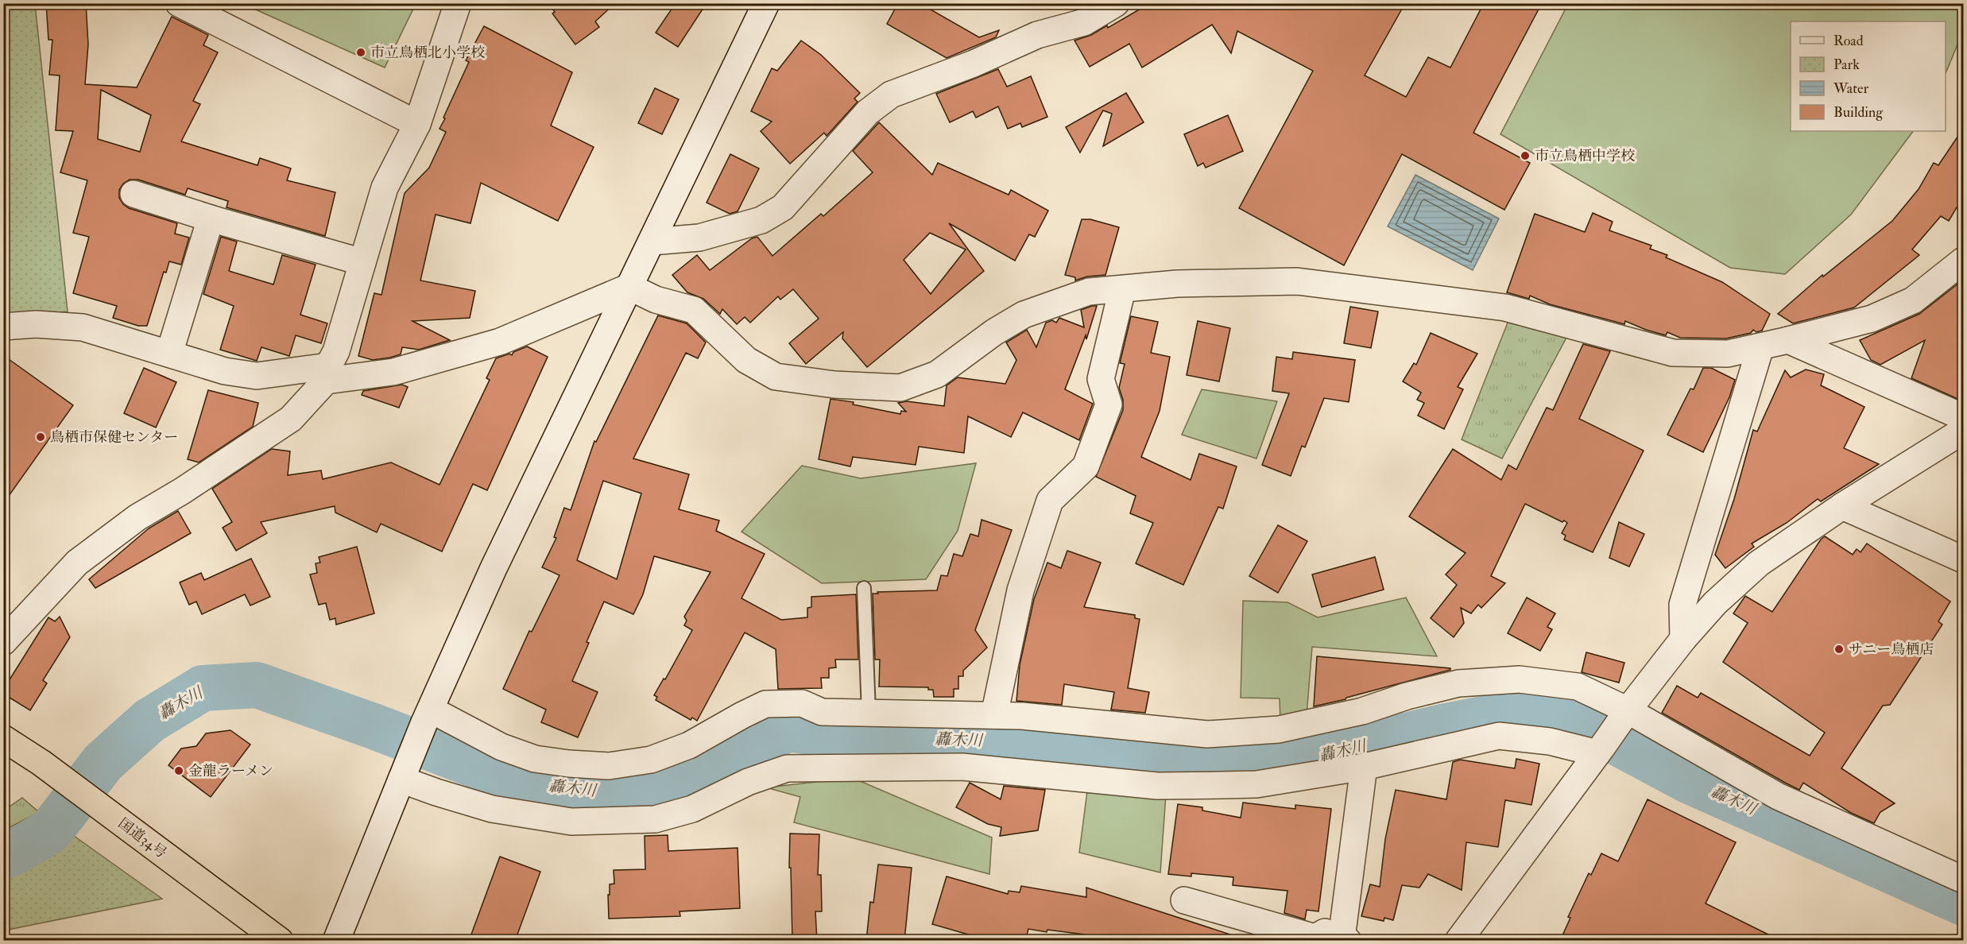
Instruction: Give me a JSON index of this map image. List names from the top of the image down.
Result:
{
  "streets": {
    "highway": ["国道34号"]
  },
  "water": ["轟木川"],
  "places": [
    "市立鳥栖北小学校",
    "市立鳥栖中学校",
    "鳥栖市保健センター",
    "サニー鳥栖店",
    "金龍ラーメン"
  ],
  "legend": [
    "Road",
    "Park",
    "Water",
    "Building"
  ]
}
